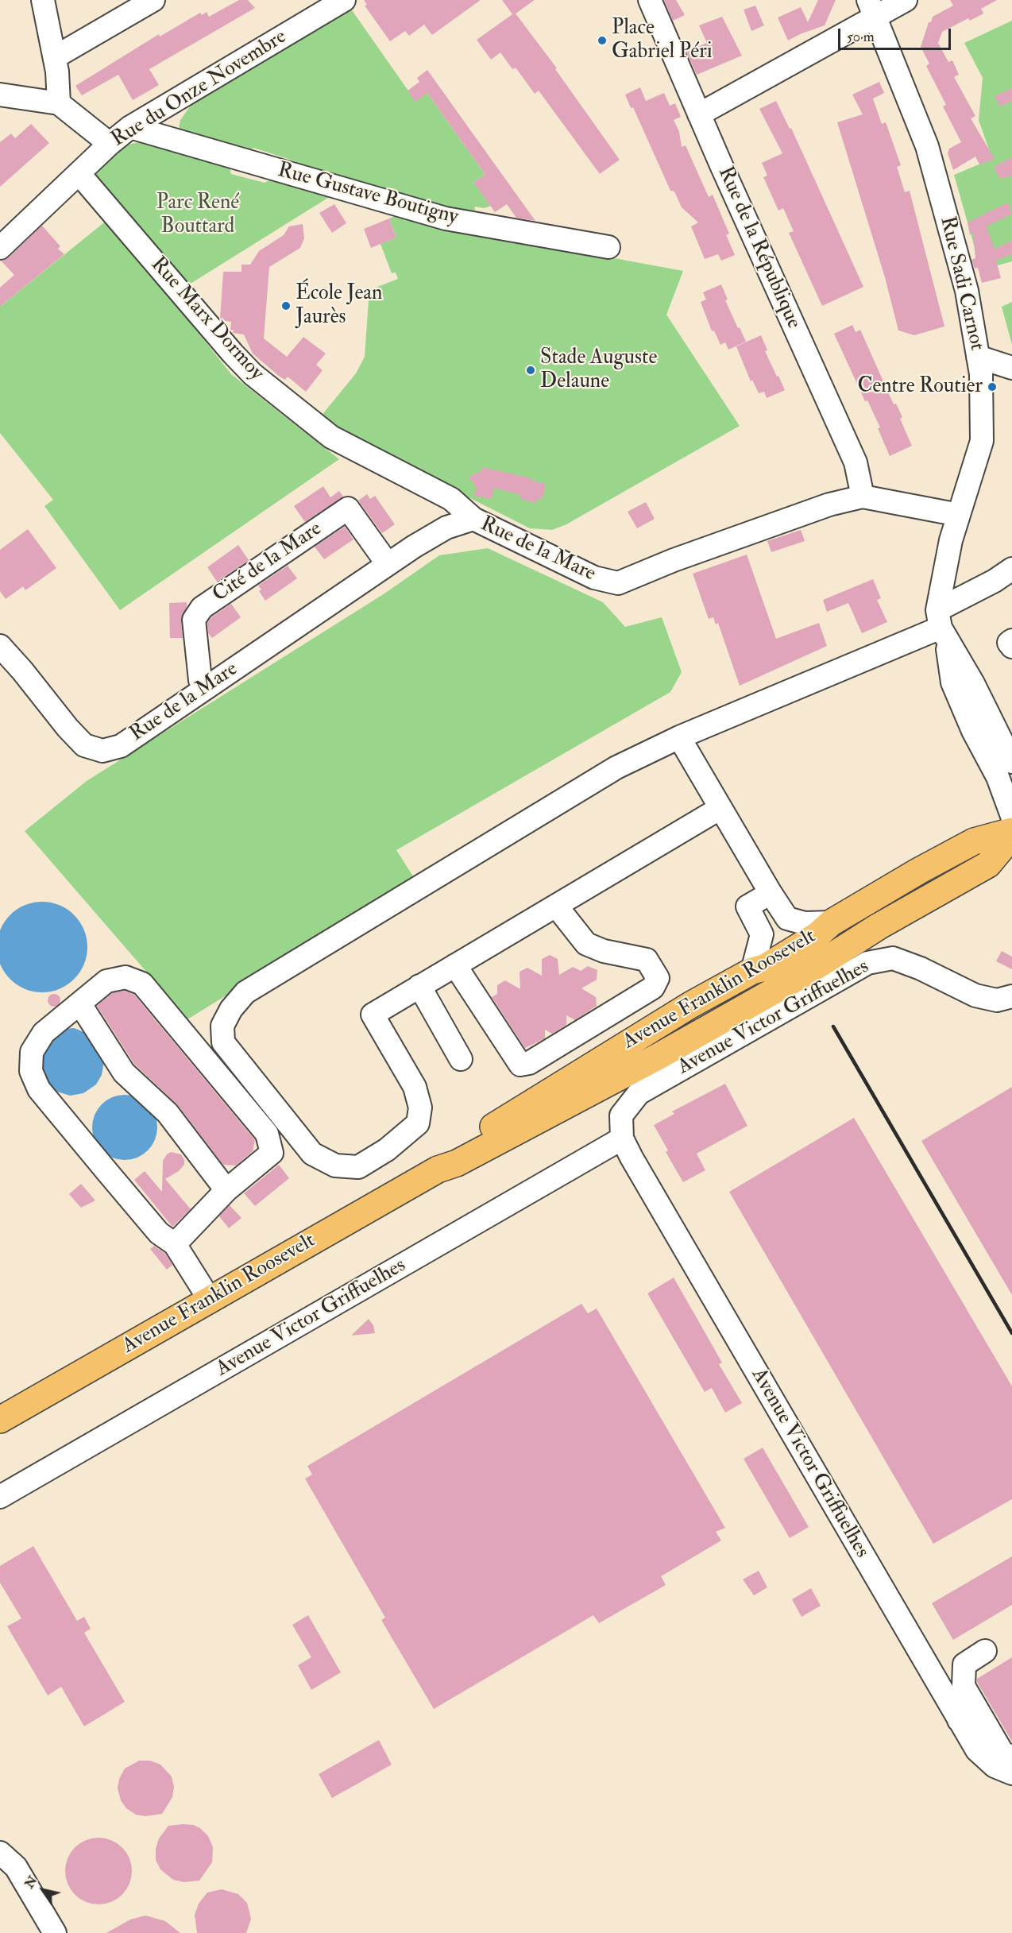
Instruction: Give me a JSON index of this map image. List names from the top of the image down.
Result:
{
  "streets": {
    "main road": ["Avenue Franklin Roosevelt"],
    "street": [
      "Rue du Onze Novembre",
      "Rue Gustave Boutigny",
      "Rue de la République",
      "Rue Sadi Carnot",
      "Rue Marx Dormoy",
      "Rue de la Mare",
      "Cité de la Mare",
      "Avenue Victor Griffuelhes"
    ]
  },
  "crossings": [
    ["Rue du Onze Novembre", "Rue Gustave Boutigny"],
    ["Rue du Onze Novembre", "Rue Marx Dormoy"],
    ["Rue de la République", "Rue de la Mare"],
    ["Rue Sadi Carnot", "Rue de la Mare"],
    ["Rue Marx Dormoy", "Rue de la Mare"],
    ["Rue de la Mare", "Cité de la Mare"]
  ],
  "parks": ["Parc René Bouttard"],
  "places": [
    "Place Gabriel Péri",
    "École Jean Jaurès",
    "Stade Auguste Delaune",
    "Centre Routier"
  ],
  "scale_bar": "50 m",
  "north": "top left"
}
